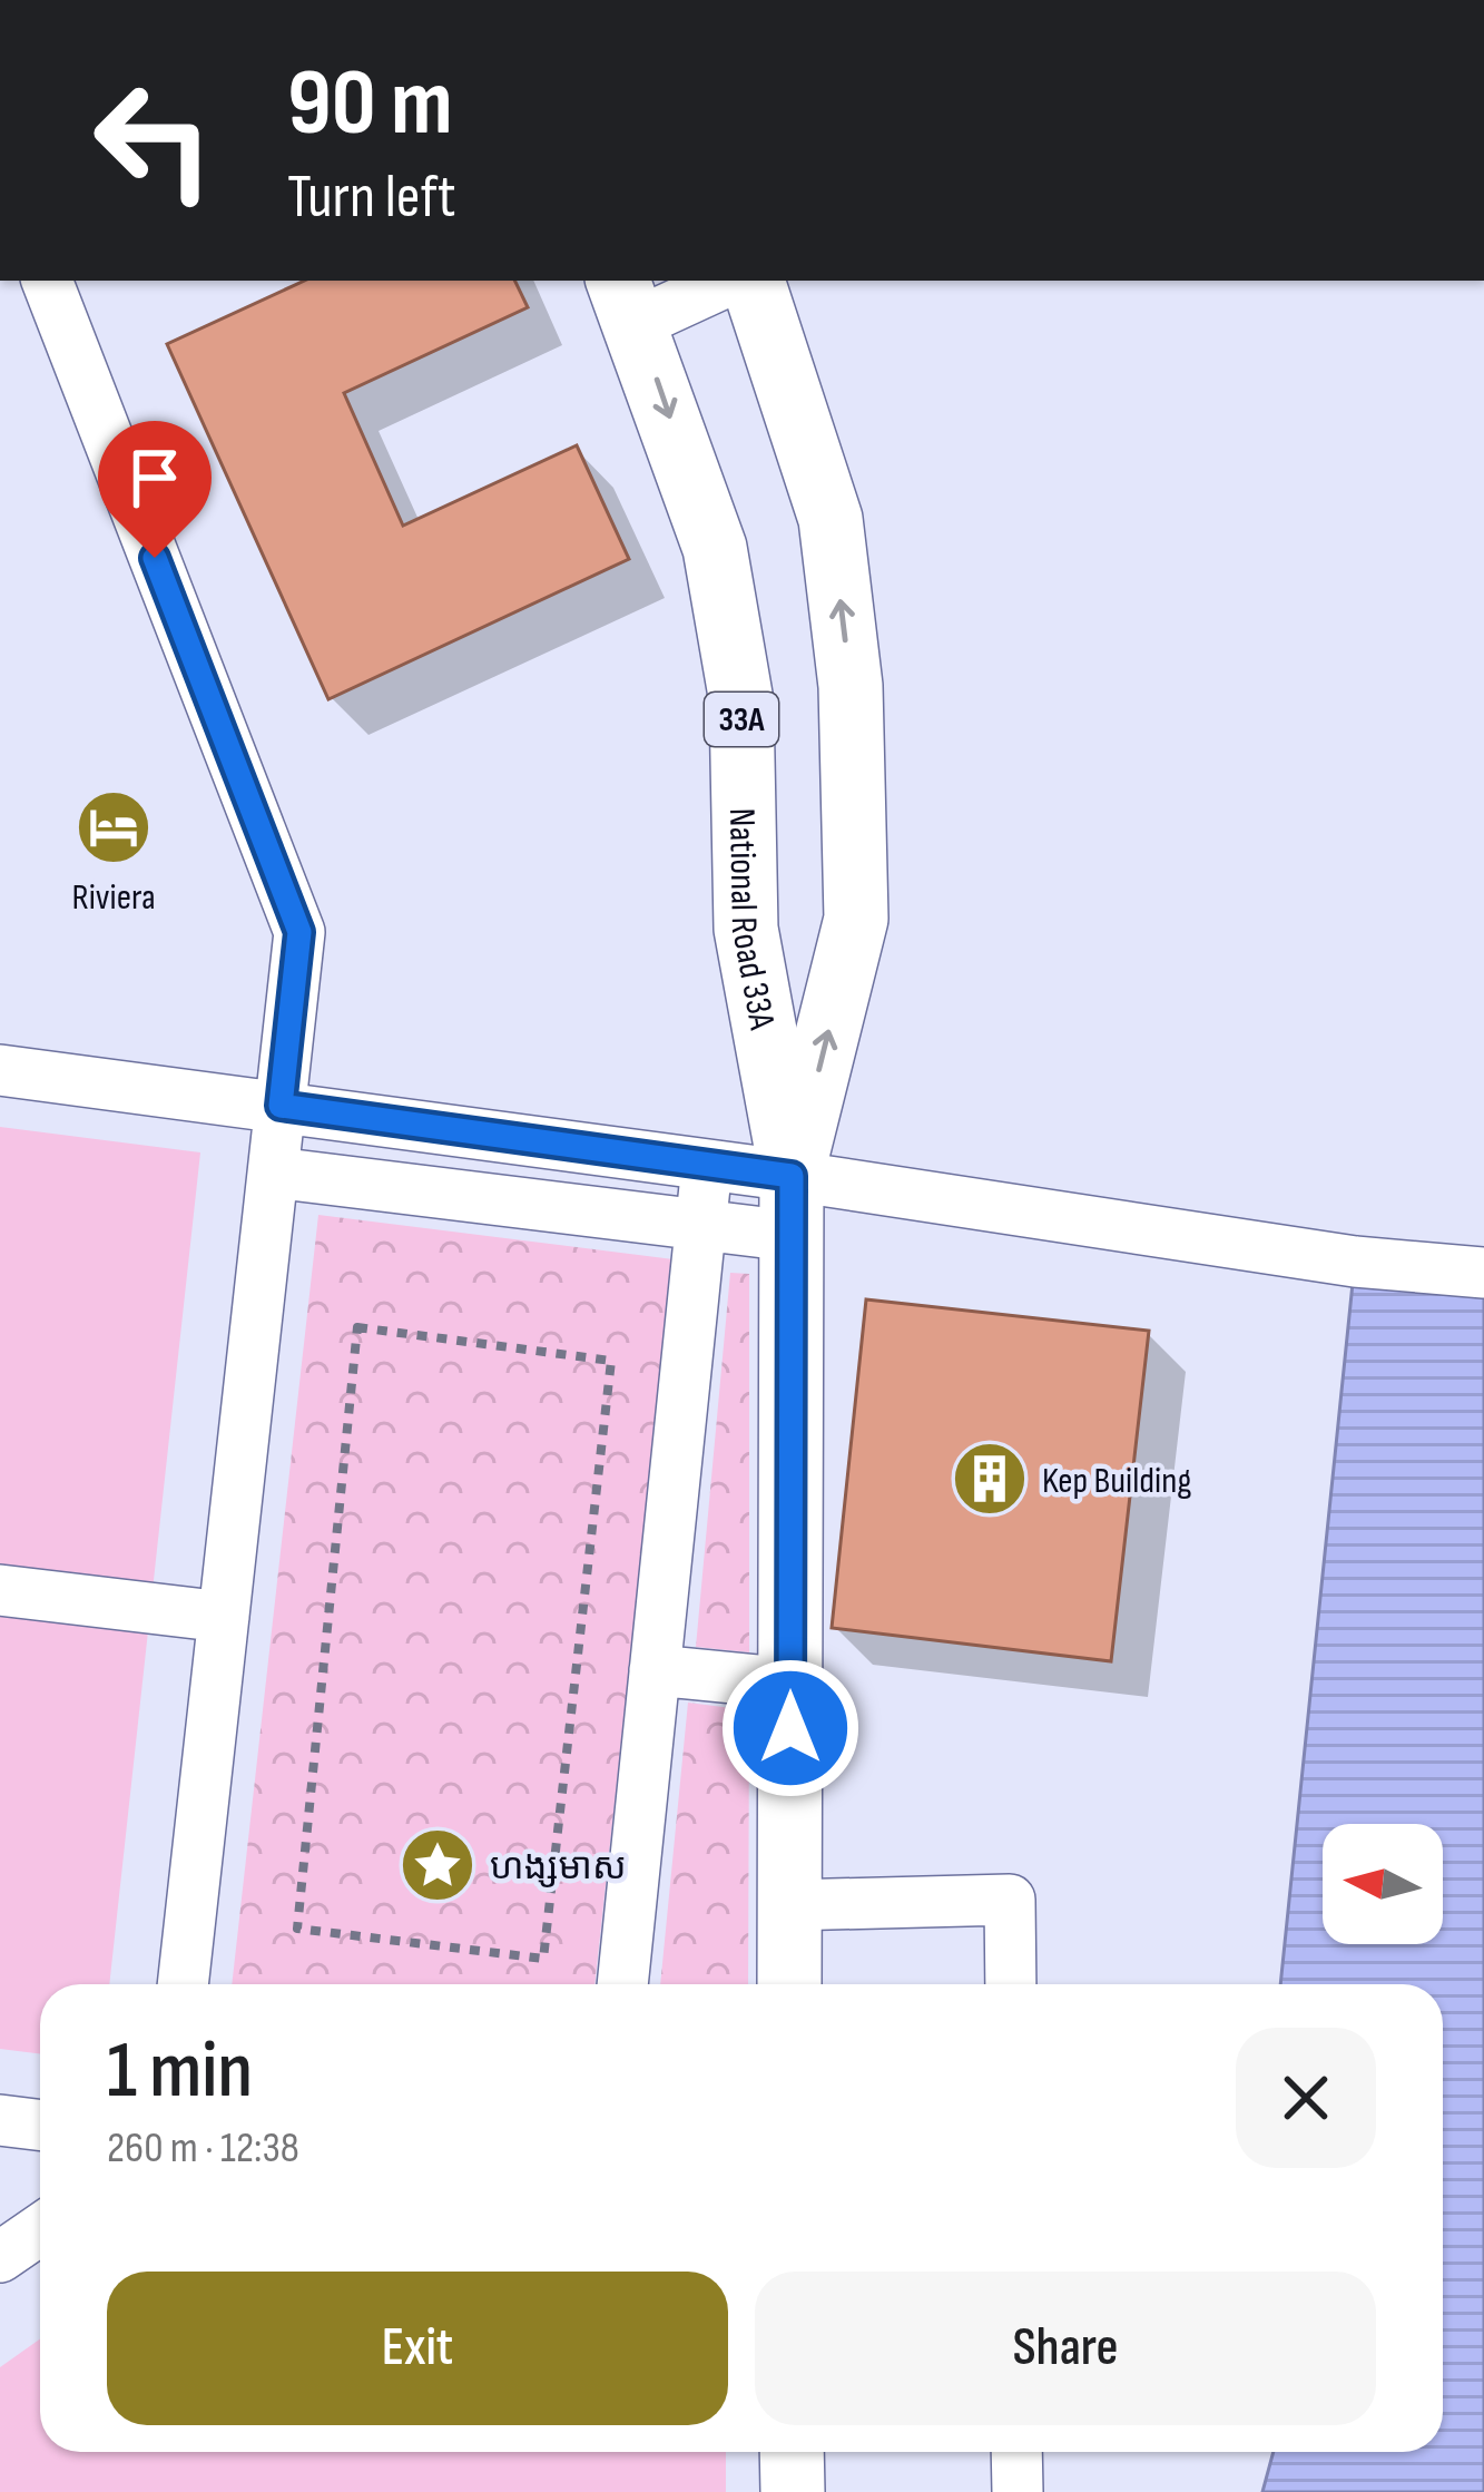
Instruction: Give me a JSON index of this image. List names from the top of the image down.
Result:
{
  "streets": {
    "main road": ["33A", "National Road 33A"]
  },
  "places": {
    "hotel": ["Riviera"],
    "building": ["Kep Building"],
    "place": ["ហង្សមាស"]
  },
  "north": "left",
  "page": {
    "turn": ["90 m", "Turn left"],
    "heading": ["1 min", "260 m · 12:38"],
    "buttons": ["Exit", "Share"]
  }
}
